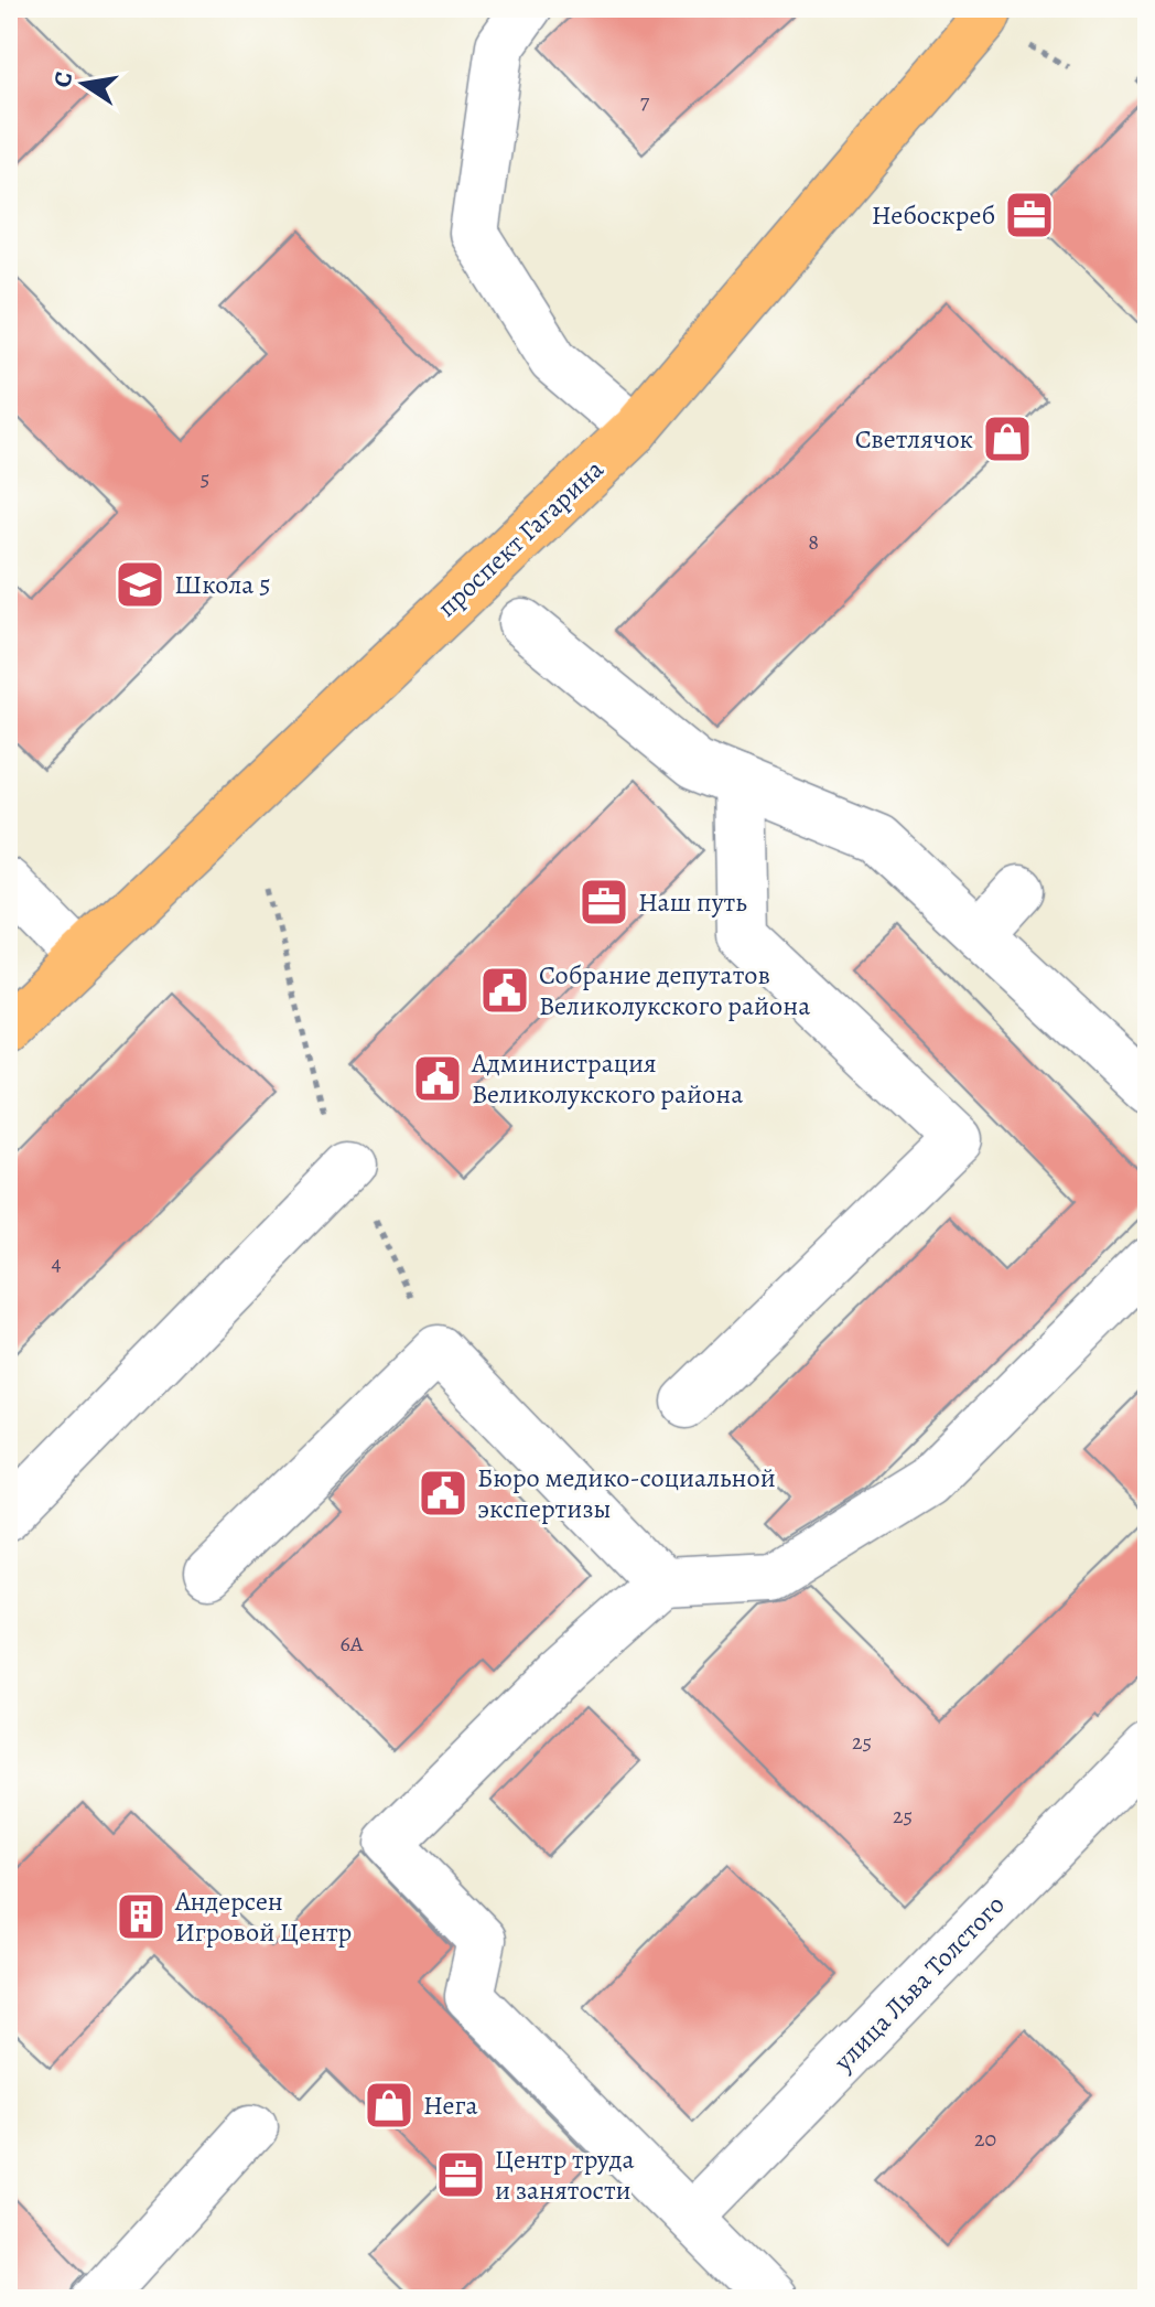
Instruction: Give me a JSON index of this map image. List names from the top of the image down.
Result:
{
  "streets": {
    "main road": ["проспект Гагарина"],
    "street": ["улица Льва Толстого"]
  },
  "places": {
    "office": ["Небоскреб", "Наш путь", "Центр труда и занятости"],
    "shop": ["Светлячок", "Нега"],
    "school or university": ["Школа 5"],
    "public building": ["Собрание депутатов Великолукского района", "Администрация Великолукского района", "Бюро медико-социальной экспертизы"],
    "building": ["Андерсен Игровой Центр"]
  },
  "house_numbers": [
    "7",
    "5",
    "8",
    "4",
    "6А",
    "25",
    "25",
    "20"
  ],
  "north": "left"
}
